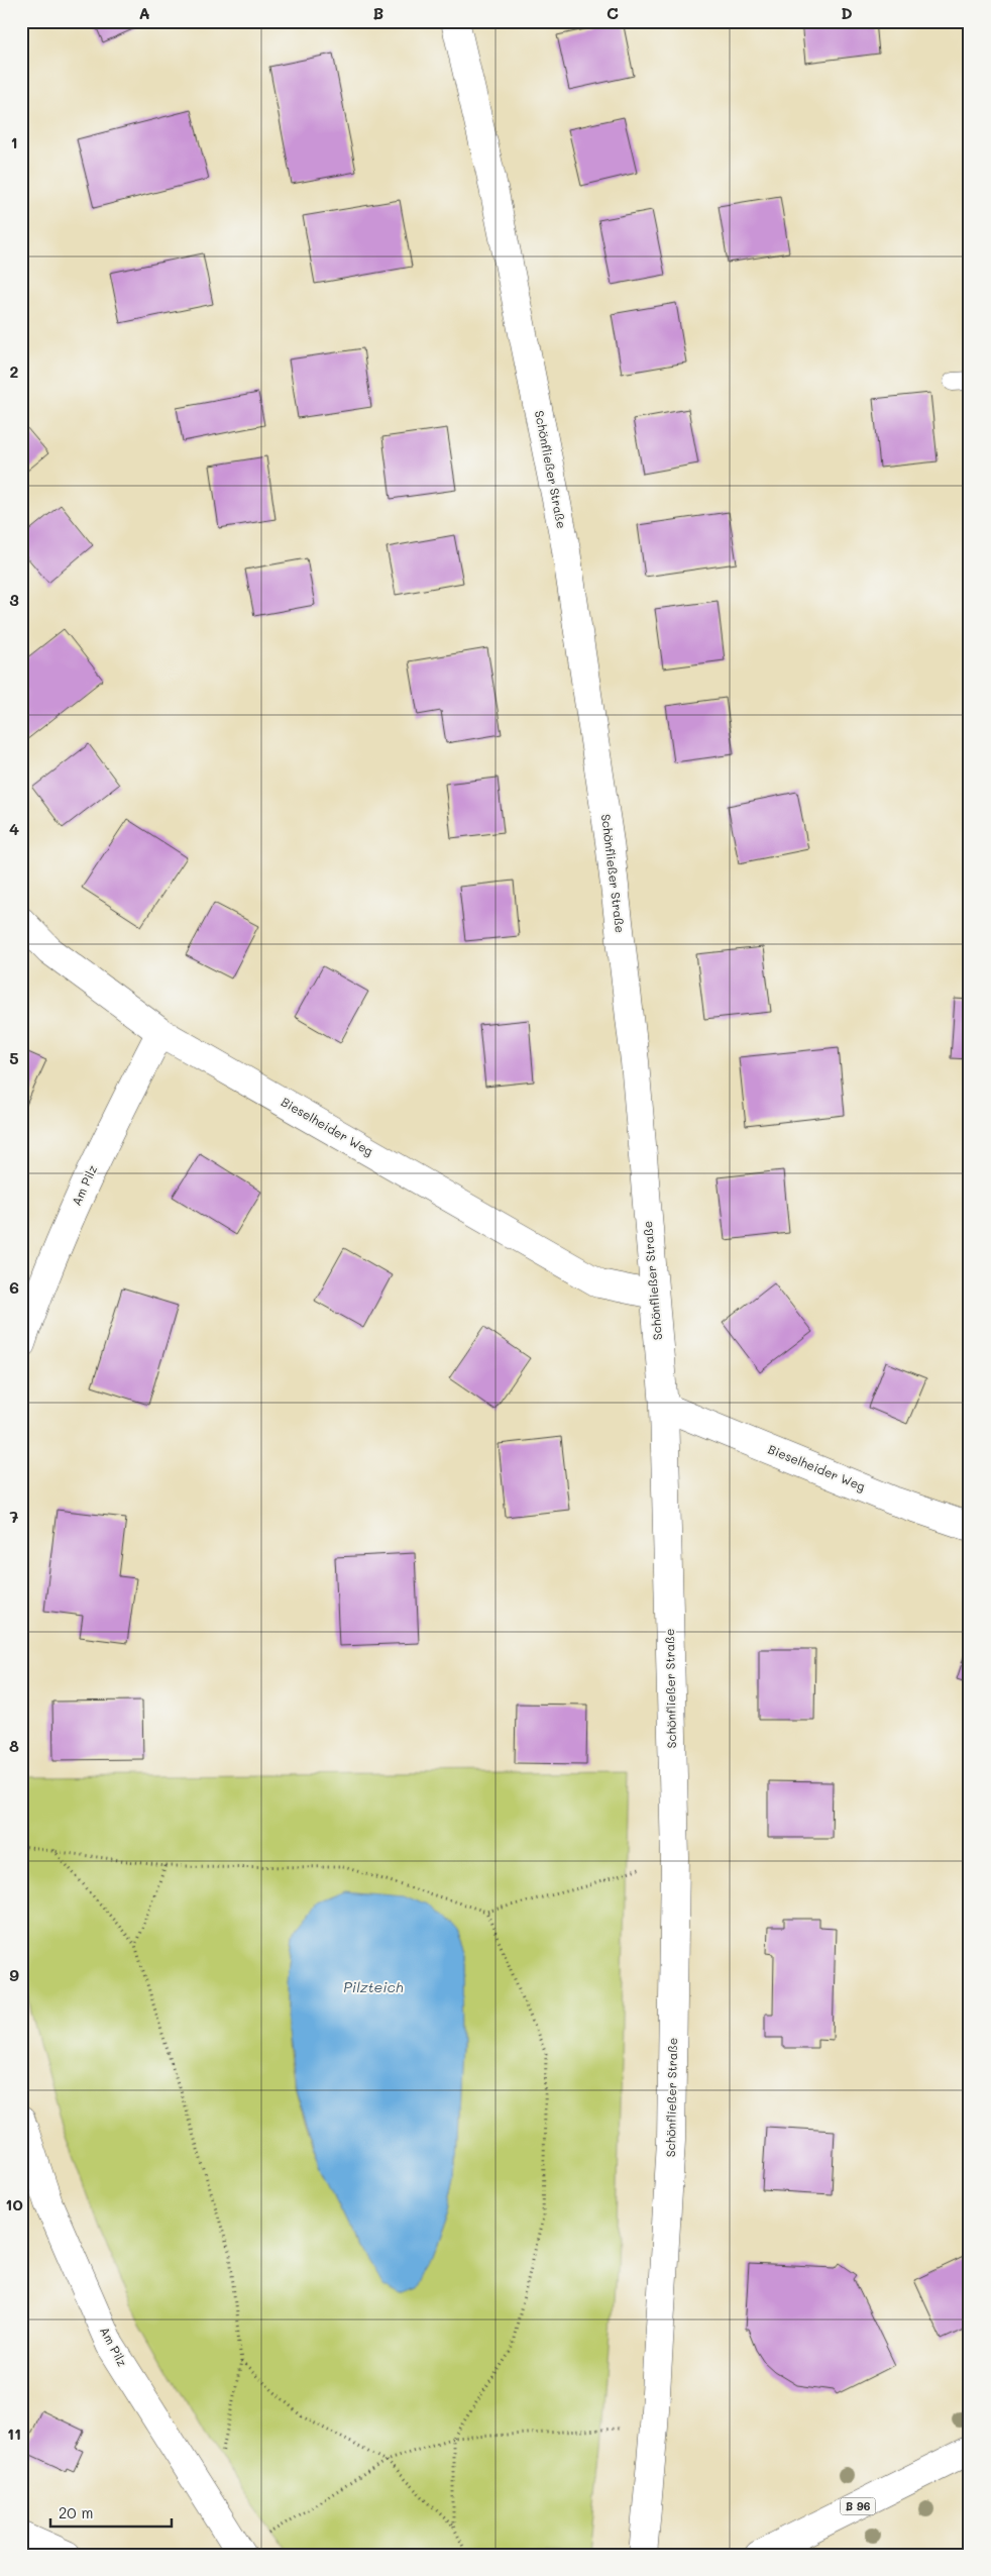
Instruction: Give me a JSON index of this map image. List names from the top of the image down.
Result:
{
  "streets": {
    "street": [
      "Schönfließer Straße",
      "Bieselheider Weg",
      "Am Pilz",
      "B 96"
    ]
  },
  "crossings": [
    ["Schönfließer Straße", "Bieselheider Weg"],
    ["Bieselheider Weg", "Am Pilz"]
  ],
  "water": ["Pilzteich"],
  "scale_bar": "20 m",
  "grid": {
    "columns": [
      "A",
      "B",
      "C",
      "D"
    ],
    "rows": [
      "1",
      "2",
      "3",
      "4",
      "5",
      "6",
      "7",
      "8",
      "9",
      "10",
      "11"
    ]
  }
}
